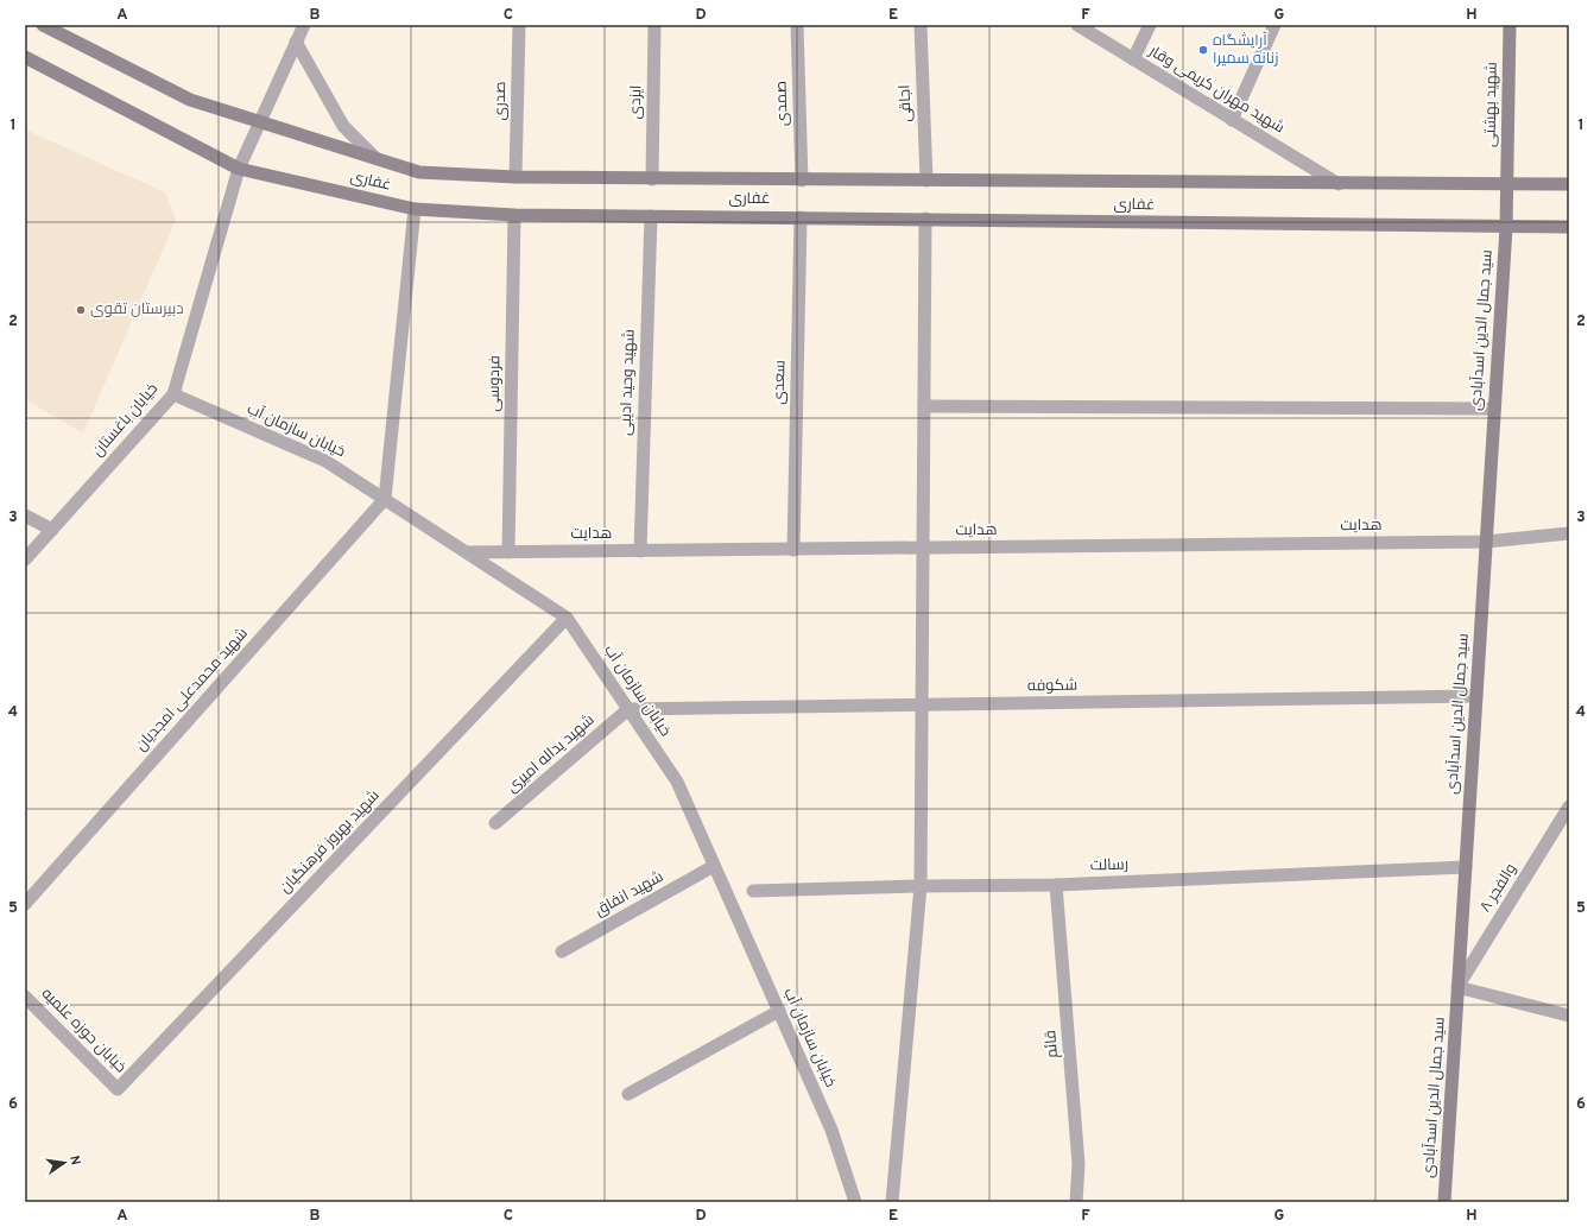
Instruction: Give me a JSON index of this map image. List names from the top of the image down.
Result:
{
  "streets": {
    "main road": ["شهید بهشتی", "غفاری", "سید جمال الدین اسدآبادی"],
    "street": [
      "شهید مهران کریمی وقار",
      "صدری",
      "ایزدی",
      "صمدی",
      "اجاقی",
      "شهید وحید ادیبی",
      "سعدی",
      "فردوسی",
      "خیابان باغستان",
      "خیابان سازمان آب",
      "هدایت",
      "شکوفه",
      "شهید محمدعلی امجدیان",
      "شهید یداله امیری",
      "شهید بهروز فرهنگیان",
      "رسالت",
      "والفجر ۸",
      "شهید انفاق",
      "خیابان حوزه علمیه",
      "قائم"
    ]
  },
  "crossings": [
    ["شهید مهران کریمی وقار", "غفاری"],
    ["صدری", "غفاری"],
    ["ایزدی", "غفاری"],
    ["صمدی", "غفاری"],
    ["اجاقی", "غفاری"],
    ["شهید بهشتی", "غفاری"],
    ["شهید بهشتی", "سید جمال الدین اسدآبادی"],
    ["غفاری", "سید جمال الدین اسدآبادی"],
    ["غفاری", "شهید وحید ادیبی"],
    ["غفاری", "سعدی"],
    ["غفاری", "فردوسی"],
    ["غفاری", "خیابان باغستان"],
    ["سید جمال الدین اسدآبادی", "هدایت"],
    ["سید جمال الدین اسدآبادی", "شکوفه"],
    ["سید جمال الدین اسدآبادی", "رسالت"],
    ["سید جمال الدین اسدآبادی", "والفجر ۸"],
    ["شهید وحید ادیبی", "هدایت"],
    ["سعدی", "هدایت"],
    ["فردوسی", "هدایت"],
    ["خیابان باغستان", "خیابان سازمان آب"],
    ["خیابان سازمان آب", "هدایت"],
    ["خیابان سازمان آب", "شکوفه"],
    ["خیابان سازمان آب", "شهید محمدعلی امجدیان"],
    ["خیابان سازمان آب", "شهید یداله امیری"],
    ["خیابان سازمان آب", "شهید بهروز فرهنگیان"],
    ["خیابان سازمان آب", "شهید انفاق"],
    ["شکوفه", "شهید یداله امیری"],
    ["شهید بهروز فرهنگیان", "خیابان حوزه علمیه"],
    ["رسالت", "قائم"]
  ],
  "places": ["آرایشگاه زنانه سمیرا", "دبیرستان تقوی"],
  "north": "right",
  "grid": {
    "columns": [
      "A",
      "B",
      "C",
      "D",
      "E",
      "F",
      "G",
      "H"
    ],
    "rows": [
      "1",
      "2",
      "3",
      "4",
      "5",
      "6"
    ]
  }
}
